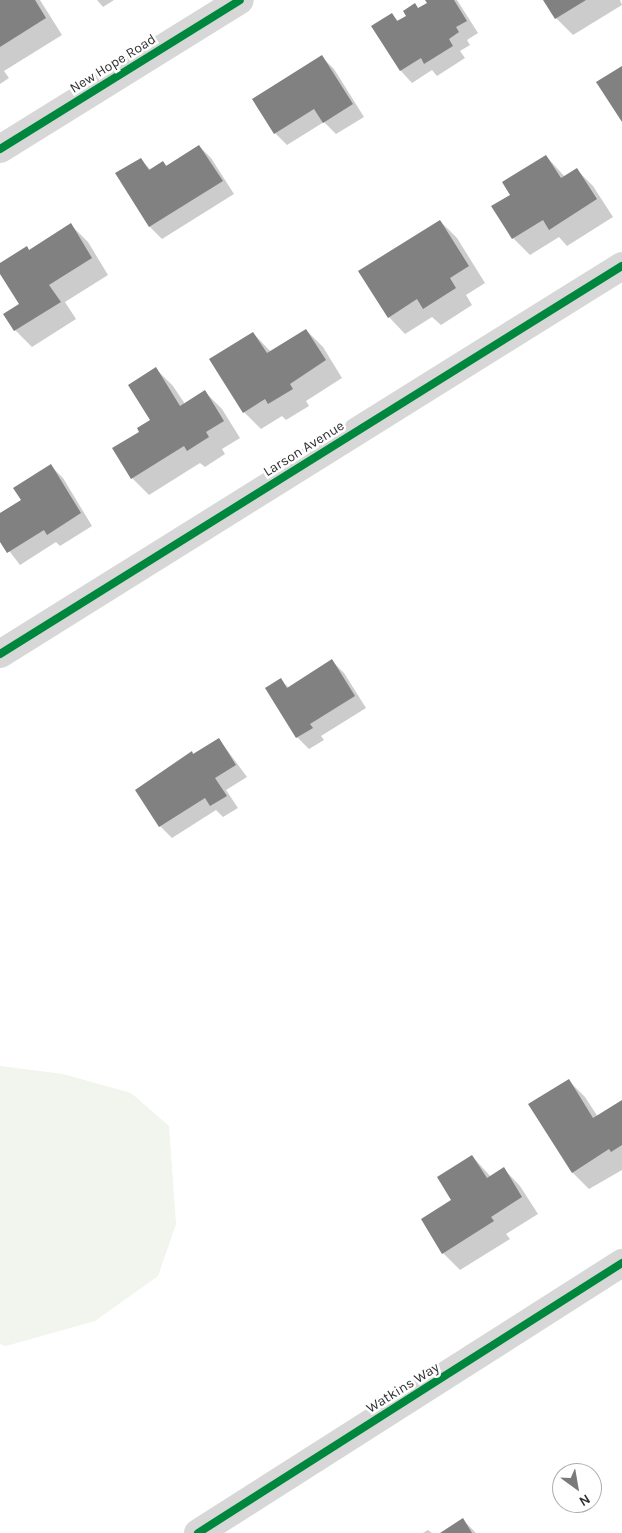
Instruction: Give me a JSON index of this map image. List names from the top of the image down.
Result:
{
  "streets": {
    "street": ["New Hope Road", "Larson Avenue", "Watkins Way"]
  },
  "north": "bottom right"
}
